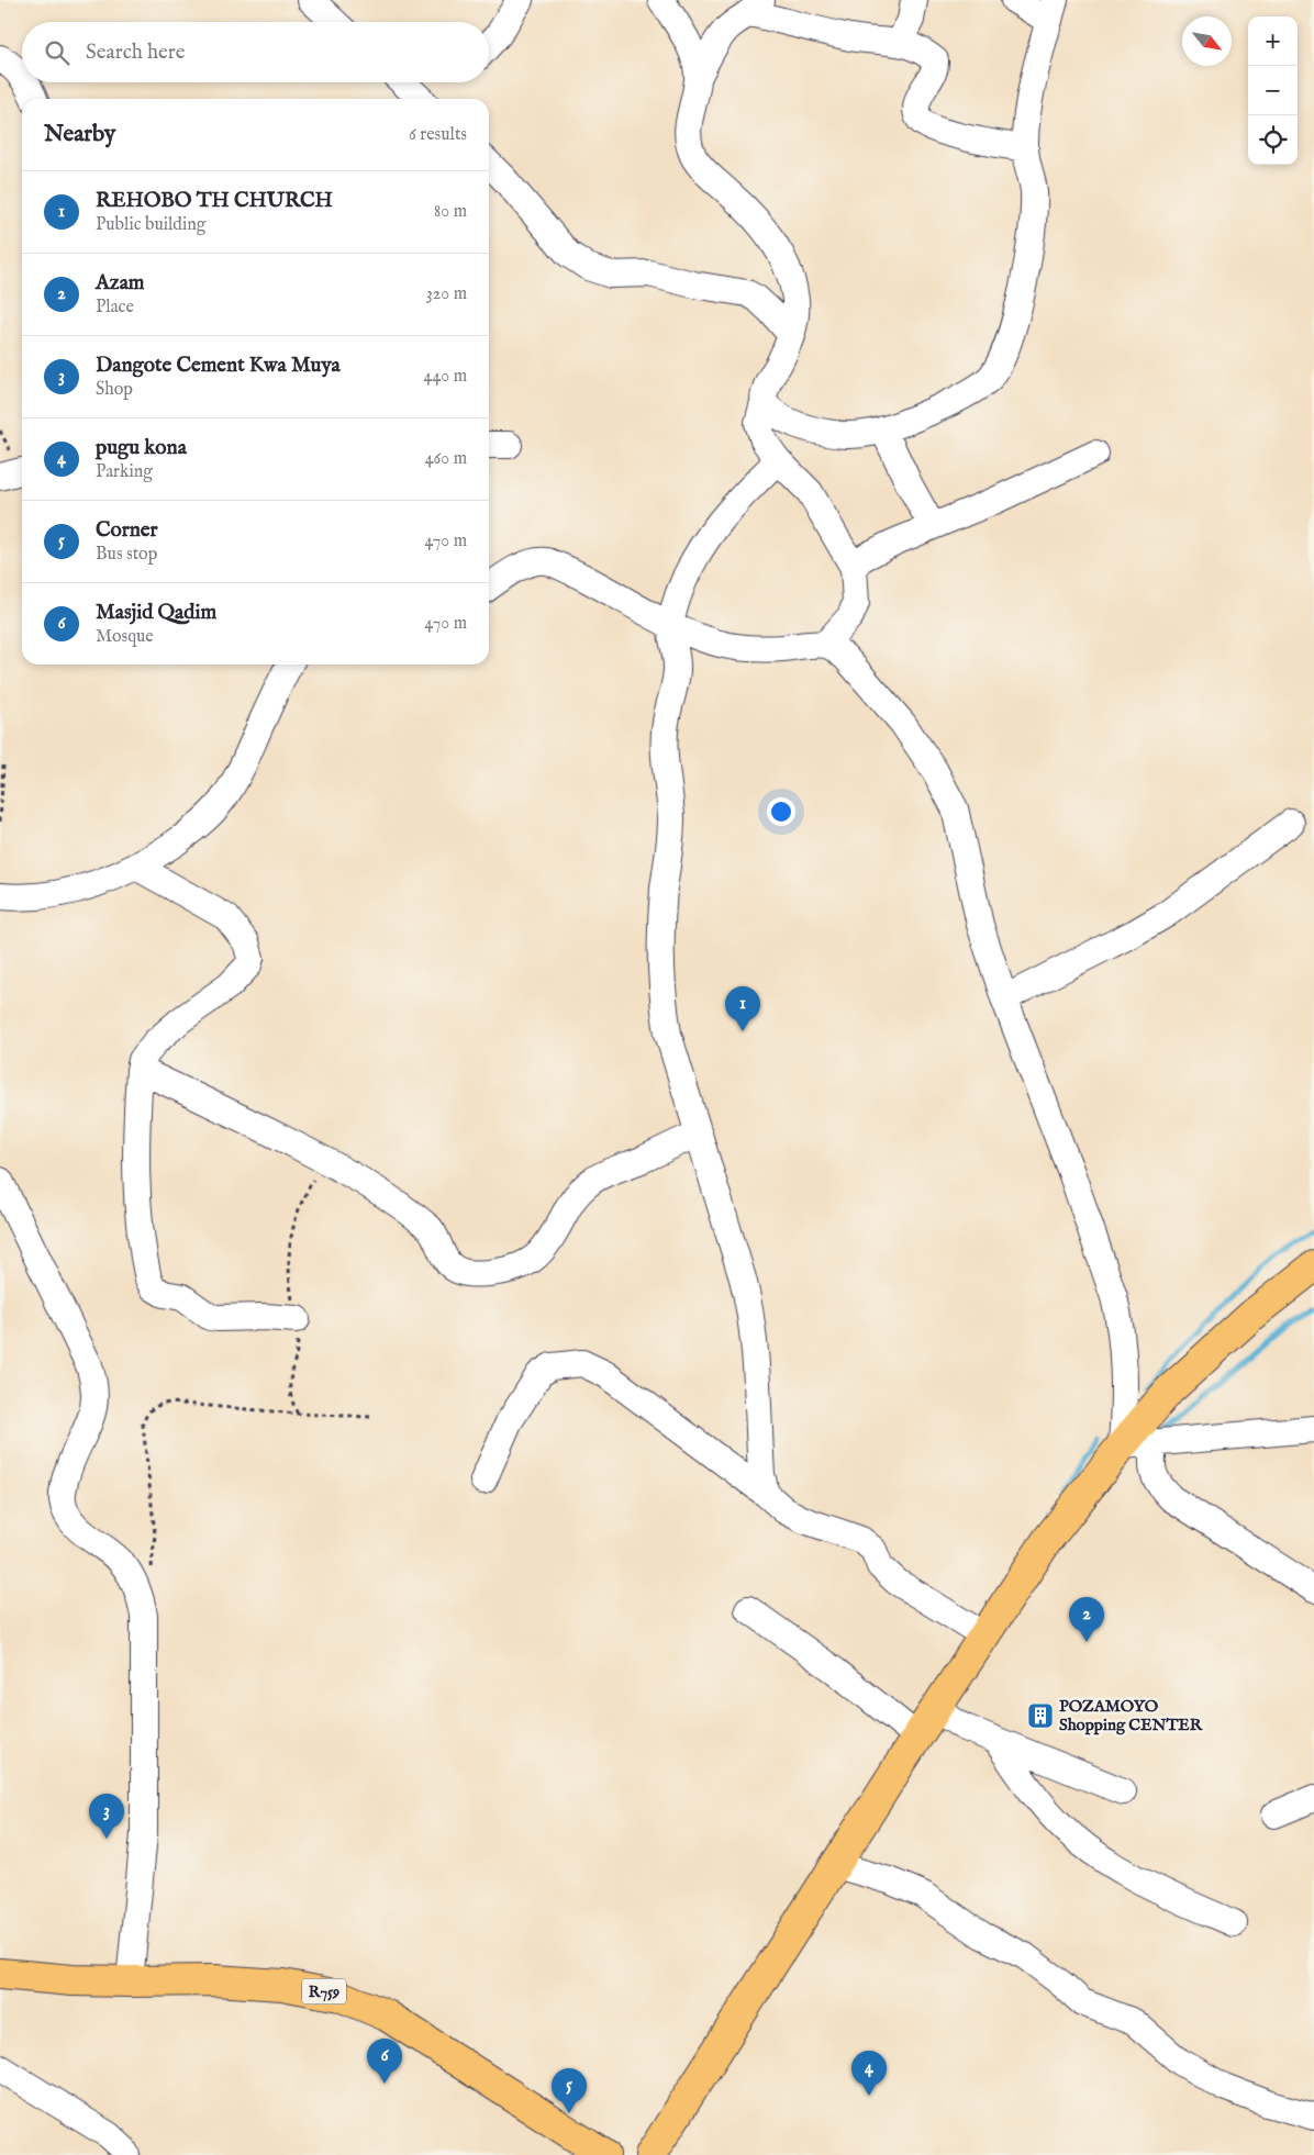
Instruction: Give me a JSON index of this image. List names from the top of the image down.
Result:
{
  "streets": {
    "main road": ["R759"]
  },
  "places": {
    "building": ["POZAMOYO Shopping CENTER"]
  },
  "north": "bottom right",
  "page": {
    "map_buttons": ["+", "−"],
    "search": "Search here",
    "heading": ["Nearby", "6 results"],
    "list": [
      {
        "mark": "1",
        "name": "REHOBO TH CHURCH",
        "note": "Public building",
        "value": "80 m"
      },
      {
        "mark": "2",
        "name": "Azam",
        "note": "Place",
        "value": "320 m"
      },
      {
        "mark": "3",
        "name": "Dangote Cement Kwa Muya",
        "note": "Shop",
        "value": "440 m"
      },
      {
        "mark": "4",
        "name": "pugu kona",
        "note": "Parking",
        "value": "460 m"
      },
      {
        "mark": "5",
        "name": "Corner",
        "note": "Bus stop",
        "value": "470 m"
      },
      {
        "mark": "6",
        "name": "Masjid Qadim",
        "note": "Mosque",
        "value": "470 m"
      }
    ],
    "pins": [
      "1",
      "2",
      "3",
      "6",
      "4",
      "5"
    ]
  }
}
